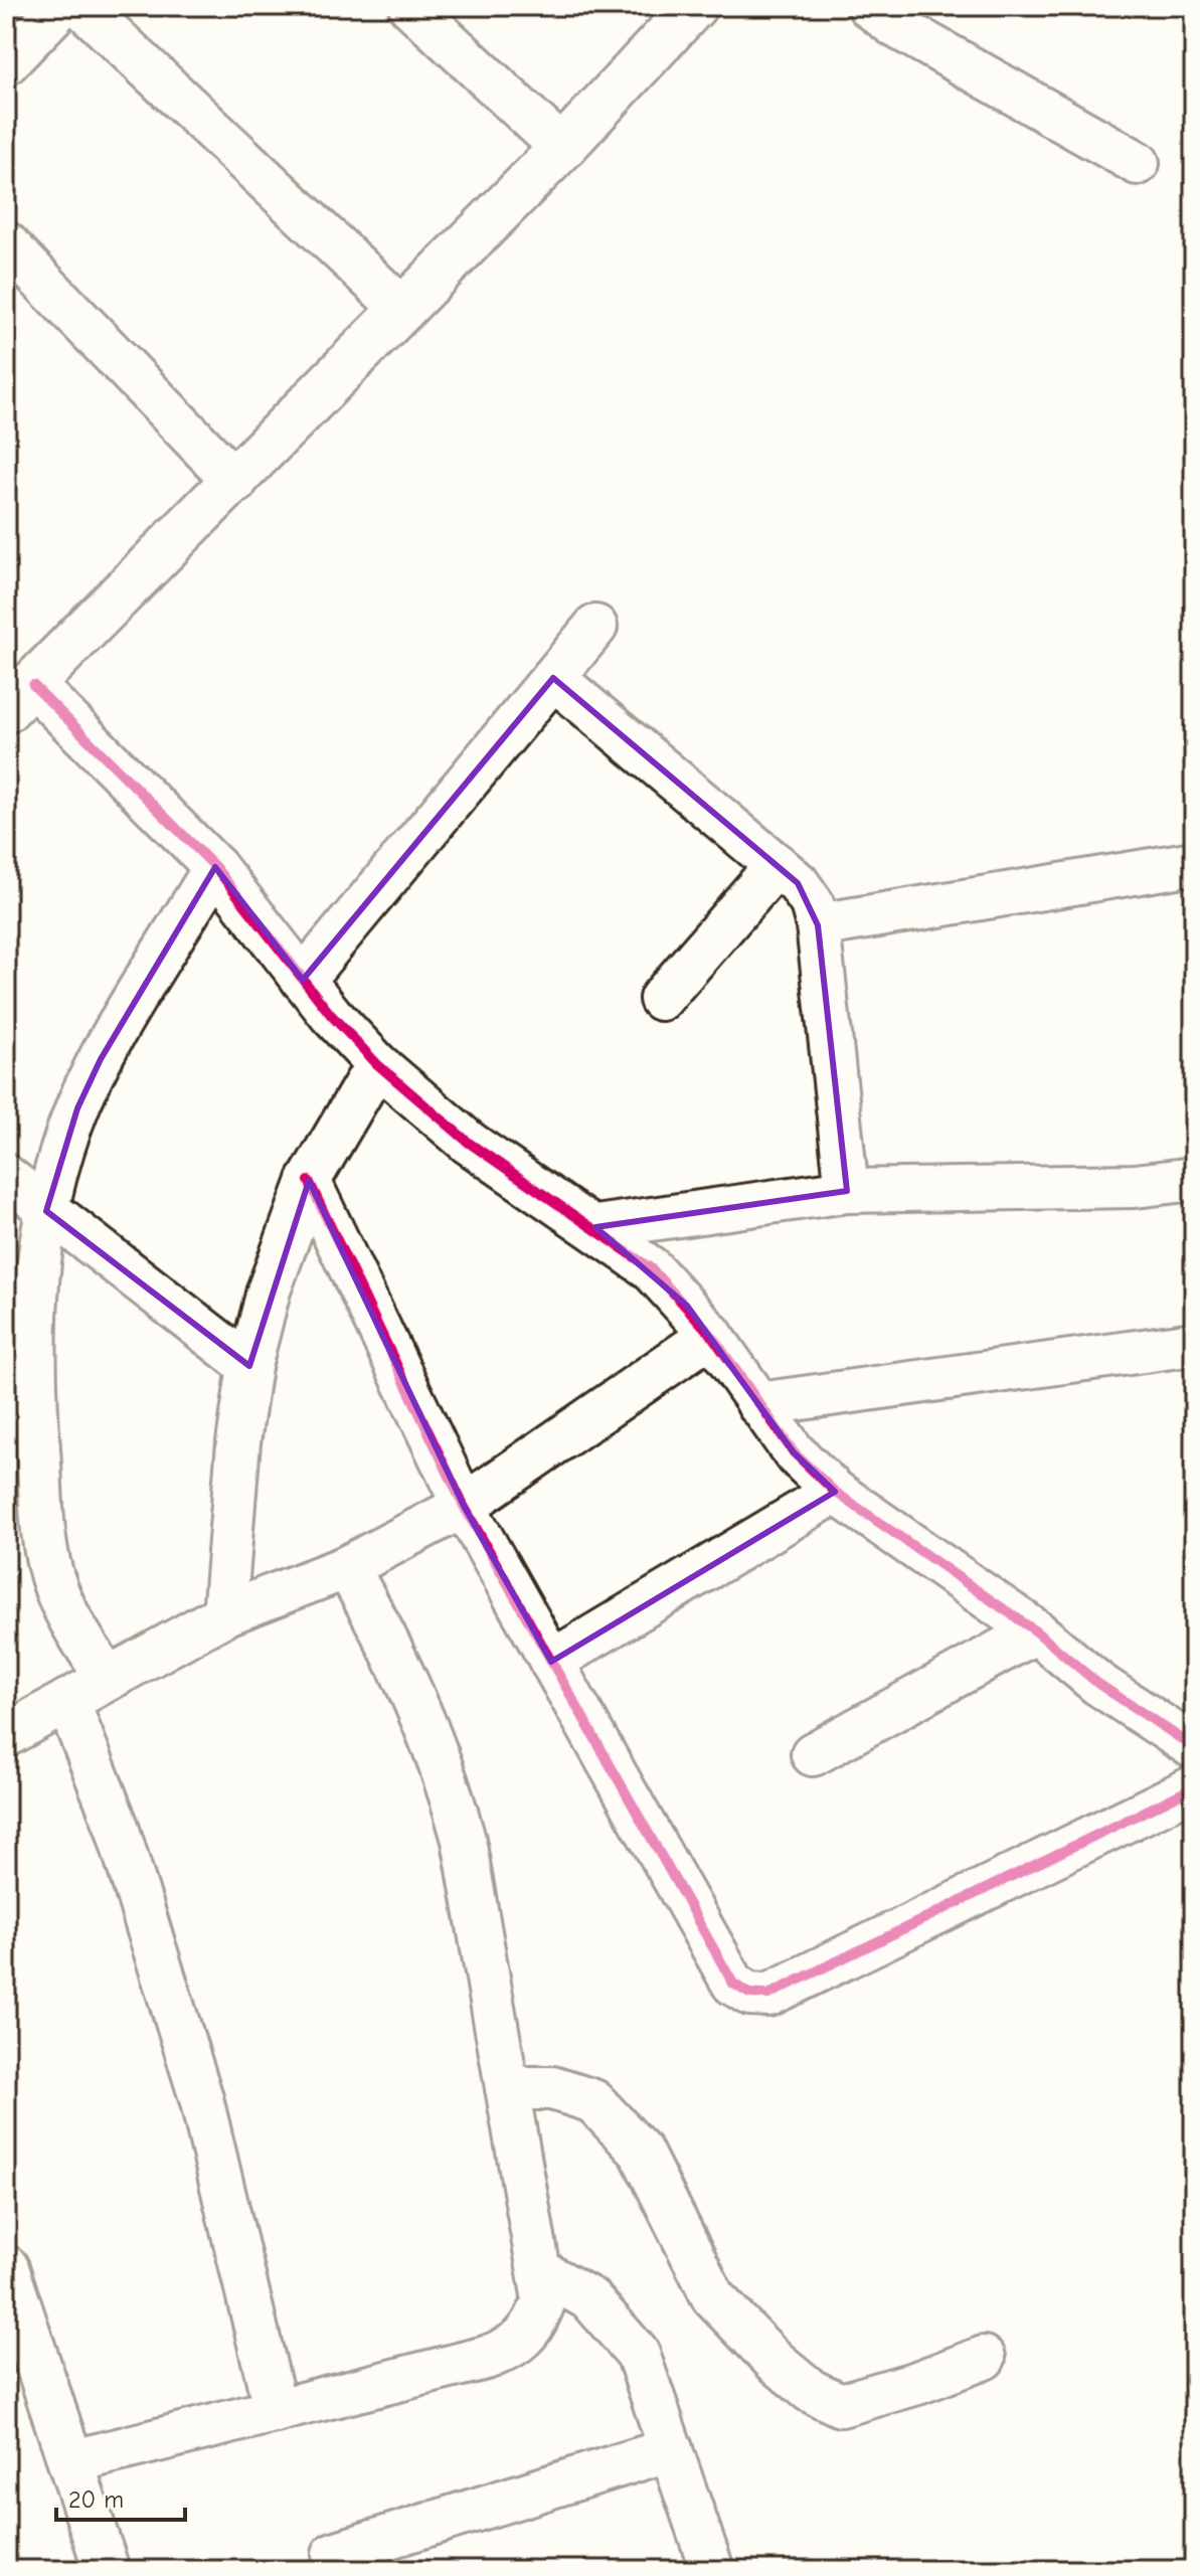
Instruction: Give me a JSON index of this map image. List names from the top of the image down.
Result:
{
  "scale_bar": "20 m"
}
